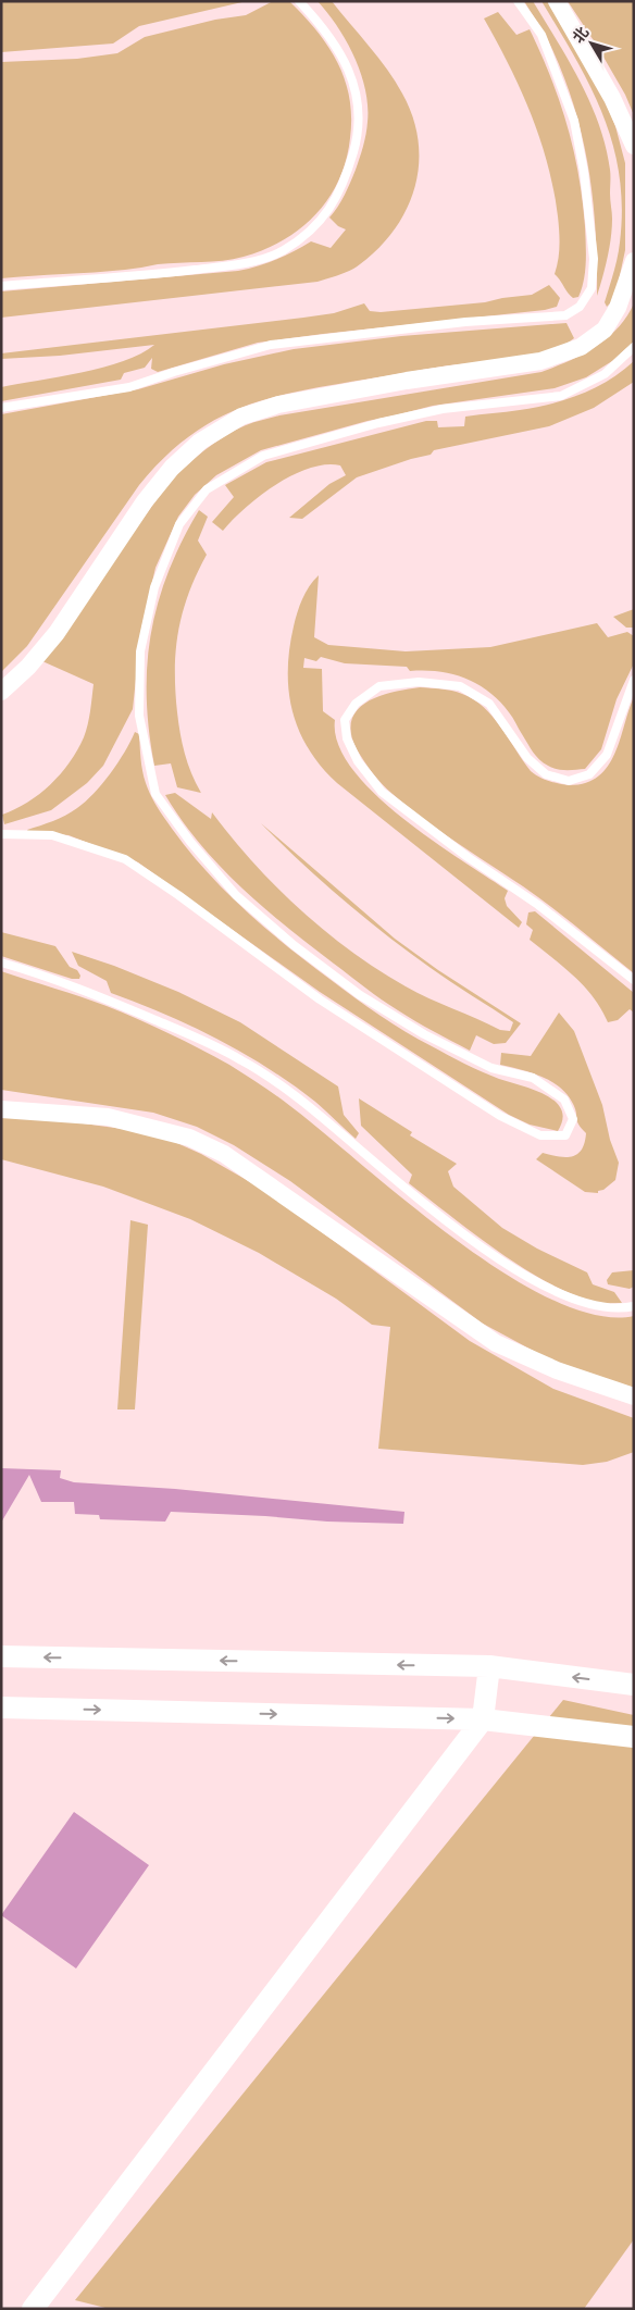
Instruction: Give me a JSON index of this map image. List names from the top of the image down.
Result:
{
  "north": "top left"
}
